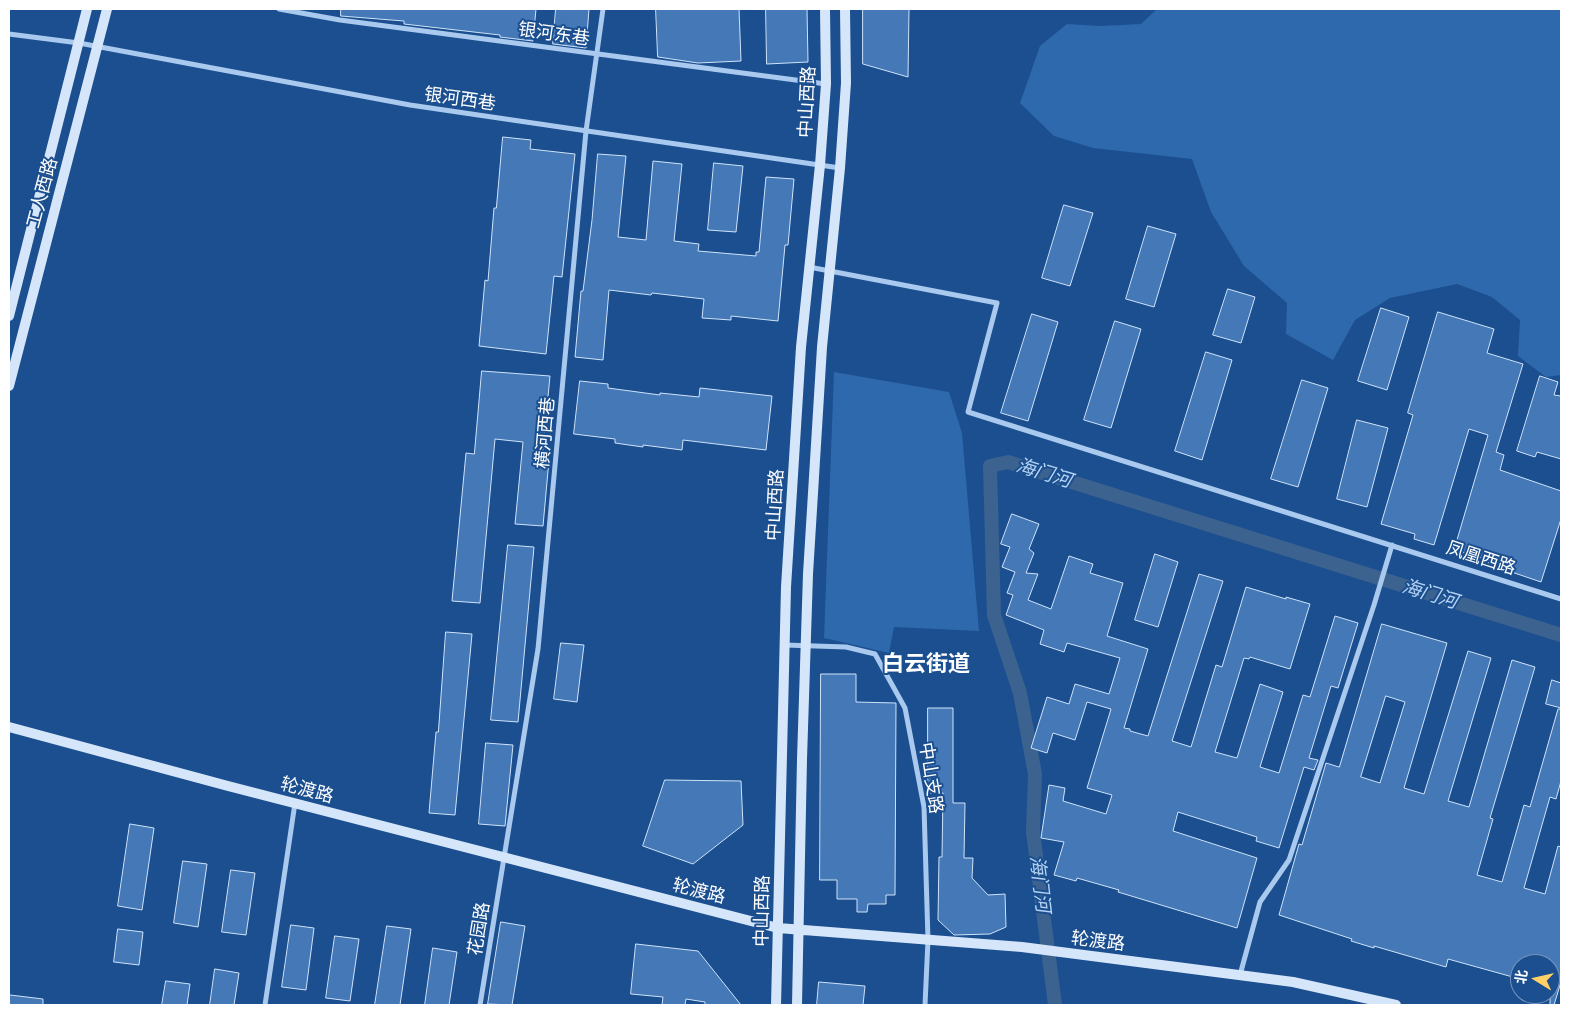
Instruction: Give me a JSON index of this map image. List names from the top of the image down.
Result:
{
  "streets": {
    "main road": ["中山西路", "工人西路", "轮渡路"],
    "street": [
      "银河东巷",
      "银河西巷",
      "横河西巷",
      "凤凰西路",
      "中山支路",
      "花园路"
    ]
  },
  "crossings": [
    ["银河东巷", "中山西路"],
    ["银河东巷", "横河西巷"],
    ["银河西巷", "中山西路"],
    ["银河西巷", "工人西路"],
    ["银河西巷", "横河西巷"],
    ["中山西路", "凤凰西路"],
    ["中山西路", "中山支路"],
    ["中山西路", "轮渡路"],
    ["横河西巷", "轮渡路"],
    ["横河西巷", "花园路"],
    ["中山支路", "轮渡路"],
    ["轮渡路", "花园路"]
  ],
  "districts": ["白云街道"],
  "water": ["海门河"],
  "north": "left"
}
